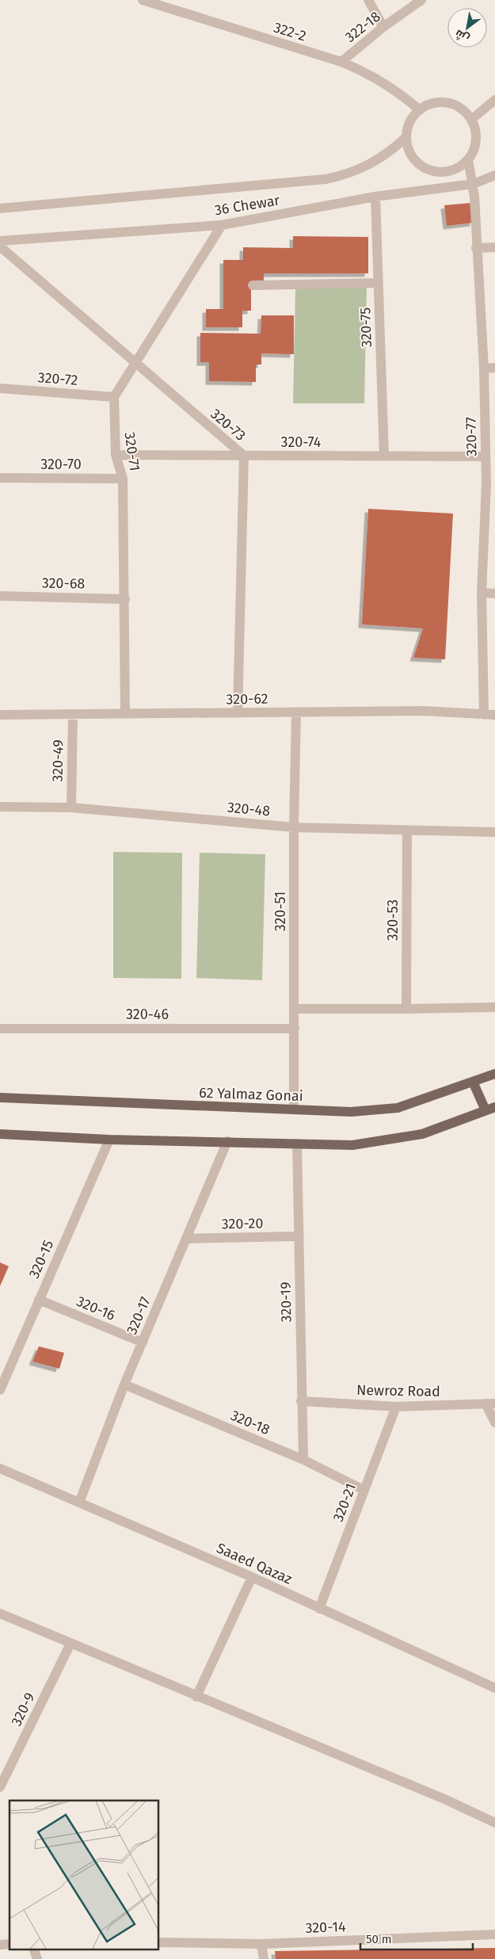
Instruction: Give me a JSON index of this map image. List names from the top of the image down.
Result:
{
  "streets": {
    "main road": ["62 Yalmaz Gonai"],
    "street": [
      "322-18",
      "322-2",
      "36 Chewar",
      "320-75",
      "320-72",
      "320-73",
      "320-77",
      "320-74",
      "320-71",
      "320-70",
      "320-68",
      "320-62",
      "320-49",
      "320-48",
      "320-51",
      "320-53",
      "320-46",
      "320-20",
      "320-15",
      "320-19",
      "320-16",
      "320-17",
      "Newroz Road",
      "320-18",
      "320-21",
      "Saaed Qazaz",
      "320-9",
      "320-14"
    ]
  },
  "crossings": [
    ["322-18", "322-2"],
    ["322-2", "320-77"],
    ["36 Chewar", "320-75"],
    ["36 Chewar", "320-77"],
    ["320-75", "320-74"],
    ["320-72", "320-71"],
    ["320-73", "320-74"],
    ["320-73", "320-62"],
    ["320-77", "320-74"],
    ["320-77", "320-62"],
    ["320-74", "320-71"],
    ["320-71", "320-70"],
    ["320-71", "320-68"],
    ["320-71", "320-62"],
    ["320-62", "320-49"],
    ["320-62", "320-51"],
    ["320-49", "320-48"],
    ["320-48", "320-51"],
    ["320-48", "320-53"],
    ["320-51", "320-46"],
    ["320-51", "62 Yalmaz Gonai"],
    ["320-20", "320-19"],
    ["320-20", "320-17"],
    ["320-15", "320-16"],
    ["320-19", "Newroz Road"],
    ["320-19", "320-18"],
    ["320-16", "320-17"],
    ["320-17", "320-18"],
    ["320-17", "Saaed Qazaz"],
    ["Newroz Road", "320-21"],
    ["320-18", "320-21"],
    ["320-21", "Saaed Qazaz"]
  ],
  "scale_bar": "50 m",
  "north": "bottom left"
}
